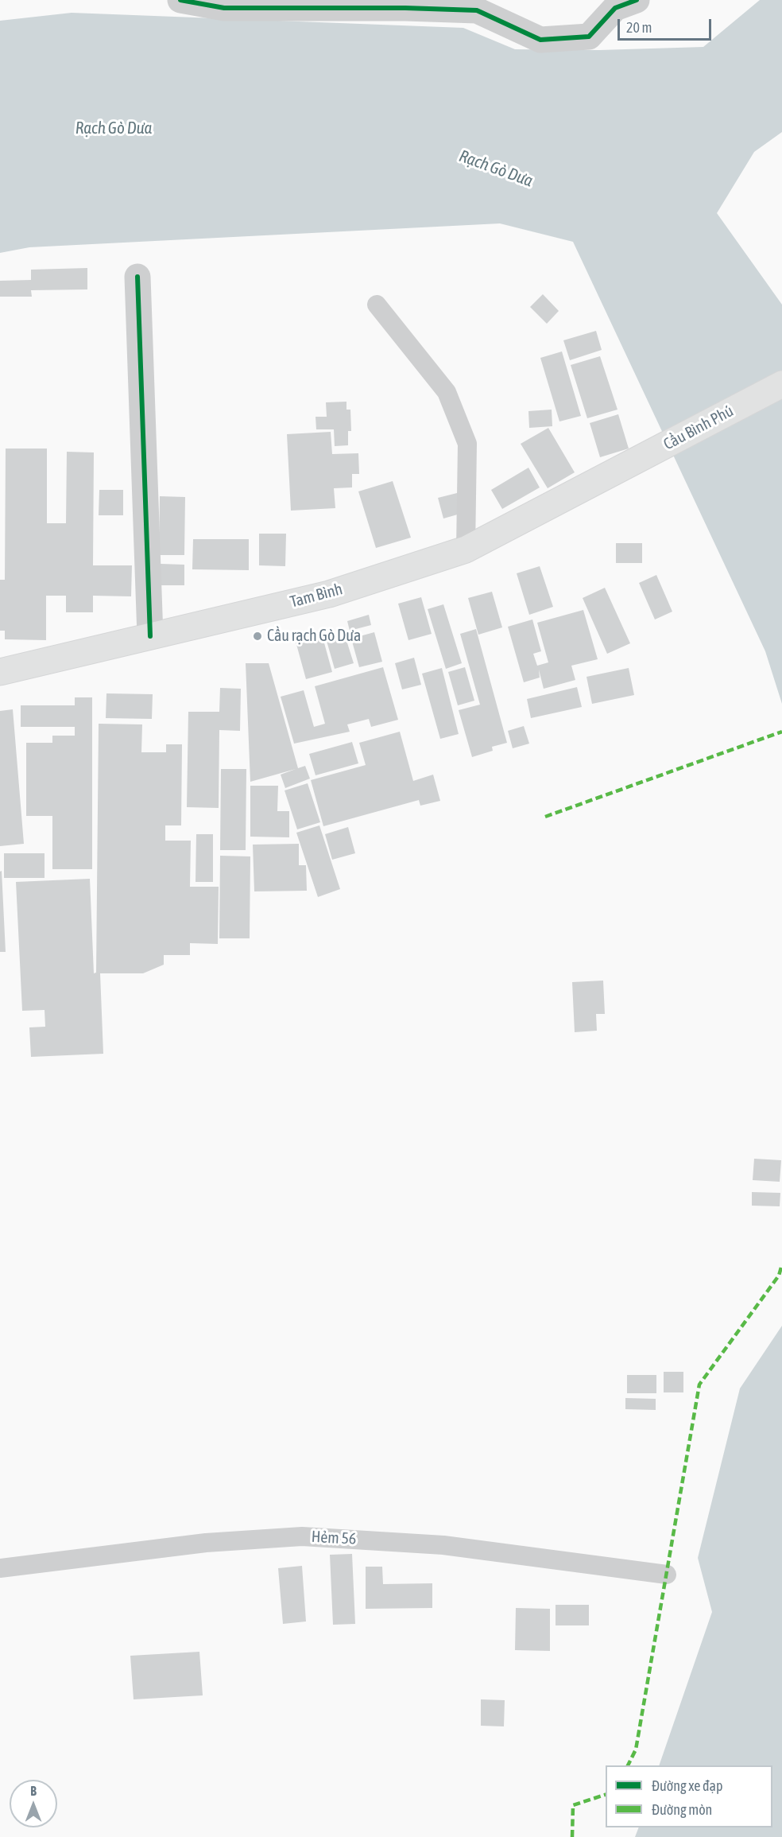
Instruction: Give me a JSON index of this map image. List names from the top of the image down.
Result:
{
  "streets": {
    "main road": ["Cầu Bình Phú", "Tam Bình"],
    "lane": ["Hẻm 56"]
  },
  "crossings": [
    ["Cầu Bình Phú", "Tam Bình"]
  ],
  "water": ["Rạch Gò Dưa"],
  "places": ["Cầu rạch Gò Dưa"],
  "legend": ["Đường xe đạp", "Đường mòn"],
  "scale_bar": "20 m",
  "north": "top"
}
